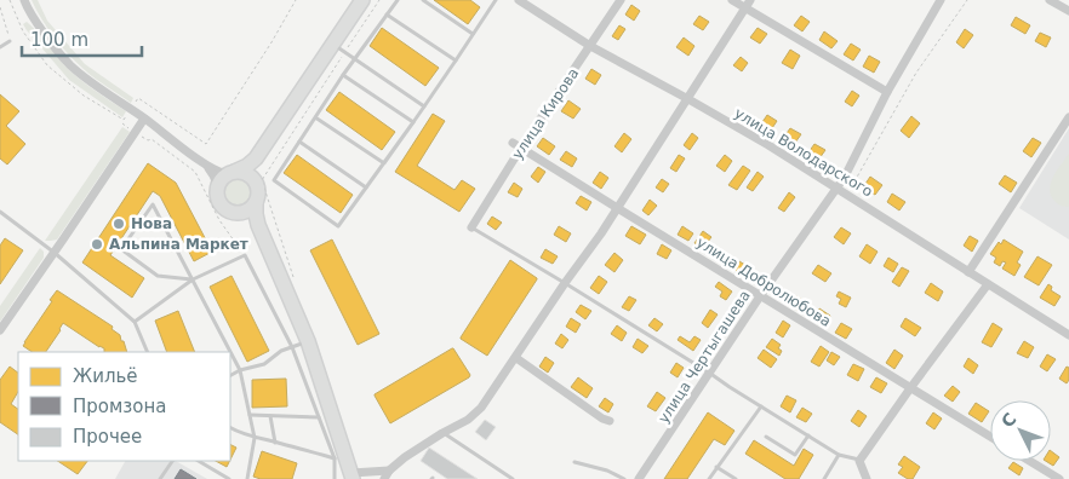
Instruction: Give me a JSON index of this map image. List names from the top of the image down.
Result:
{
  "streets": {
    "street": [
      "улица Кирова",
      "улица Володарского",
      "улица Добролюбова",
      "улица Чертыгашева"
    ]
  },
  "crossings": [
    ["улица Кирова", "улица Володарского"],
    ["улица Кирова", "улица Добролюбова"],
    ["улица Володарского", "улица Чертыгашева"],
    ["улица Добролюбова", "улица Чертыгашева"]
  ],
  "places": ["Нова", "Альпина Маркет"],
  "legend": ["Жильё", "Промзона", "Прочее"],
  "scale_bar": "100 m",
  "north": "top left"
}
